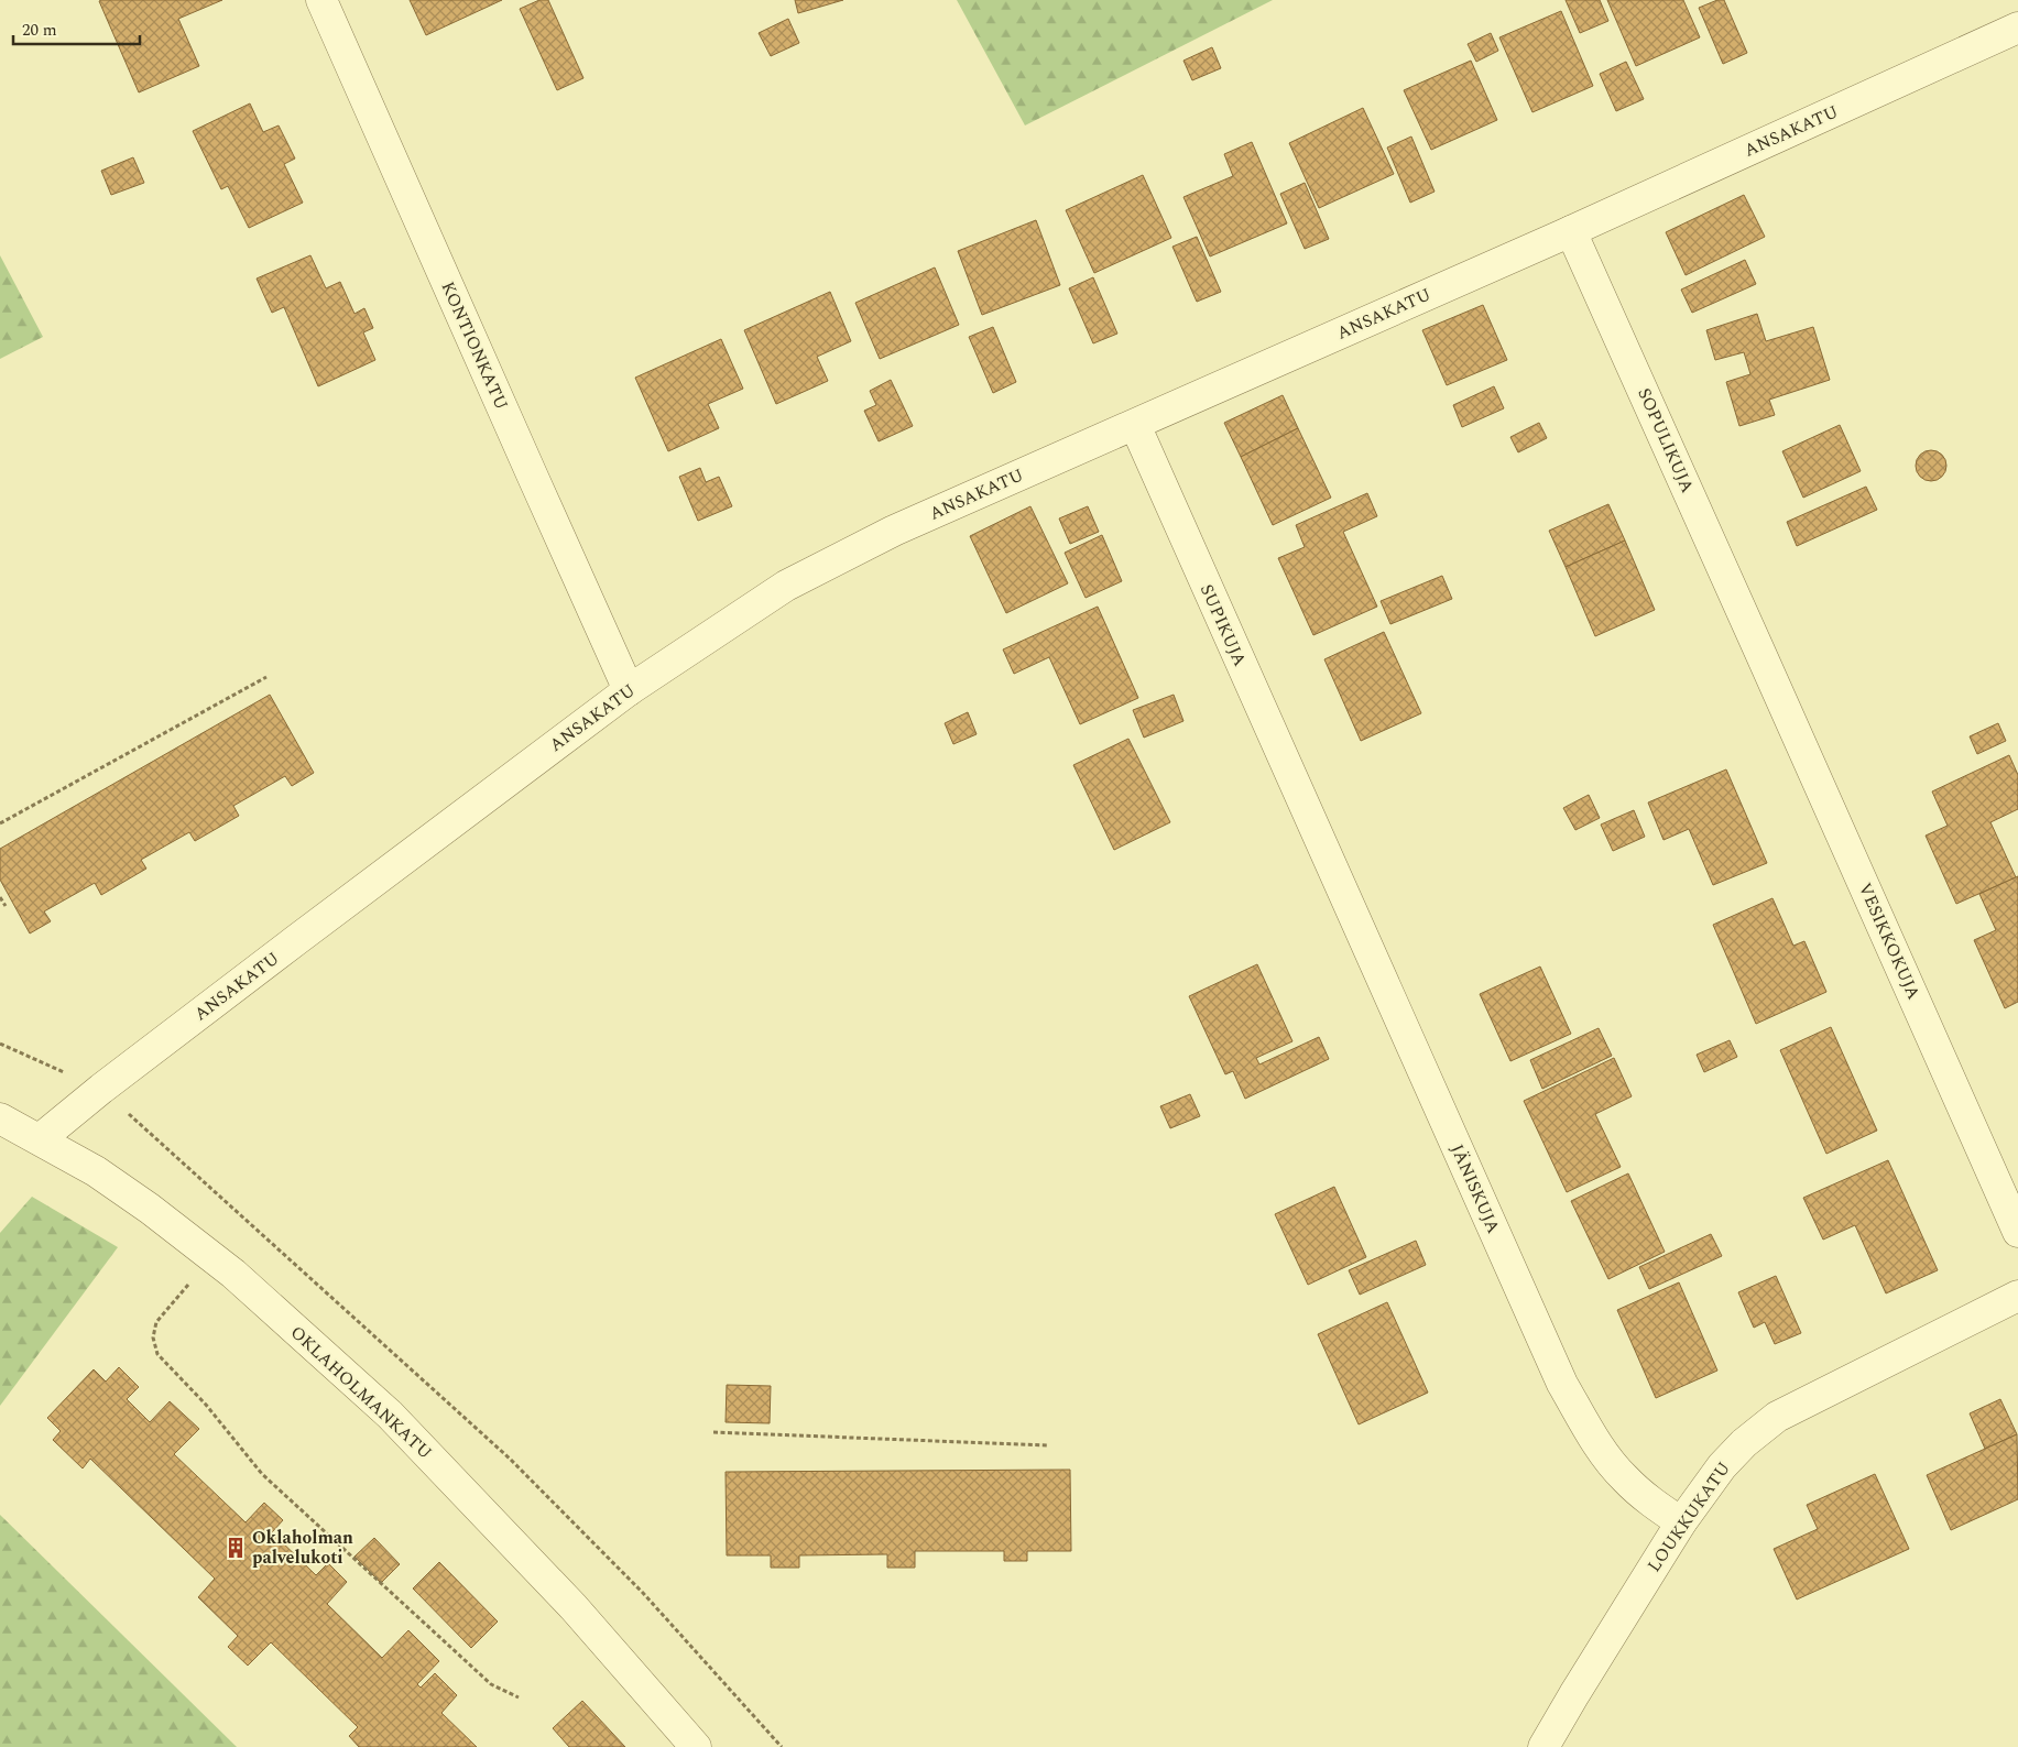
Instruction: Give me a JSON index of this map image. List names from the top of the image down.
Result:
{
  "streets": {
    "street": [
      "ANSAKATU",
      "KONTIONKATU",
      "SOPULIKUJA",
      "SUPIKUJA",
      "VESIKKOKUJA",
      "JÄNISKUJA",
      "OKLAHOLMANKATU",
      "LOUKKUKATU"
    ]
  },
  "crossings": [
    ["ANSAKATU", "KONTIONKATU"],
    ["ANSAKATU", "SOPULIKUJA"],
    ["ANSAKATU", "SUPIKUJA"],
    ["ANSAKATU", "OKLAHOLMANKATU"],
    ["SOPULIKUJA", "VESIKKOKUJA"],
    ["SUPIKUJA", "JÄNISKUJA"],
    ["JÄNISKUJA", "LOUKKUKATU"]
  ],
  "places": {
    "building": ["Oklaholman palvelukoti"]
  },
  "scale_bar": "20 m"
}
